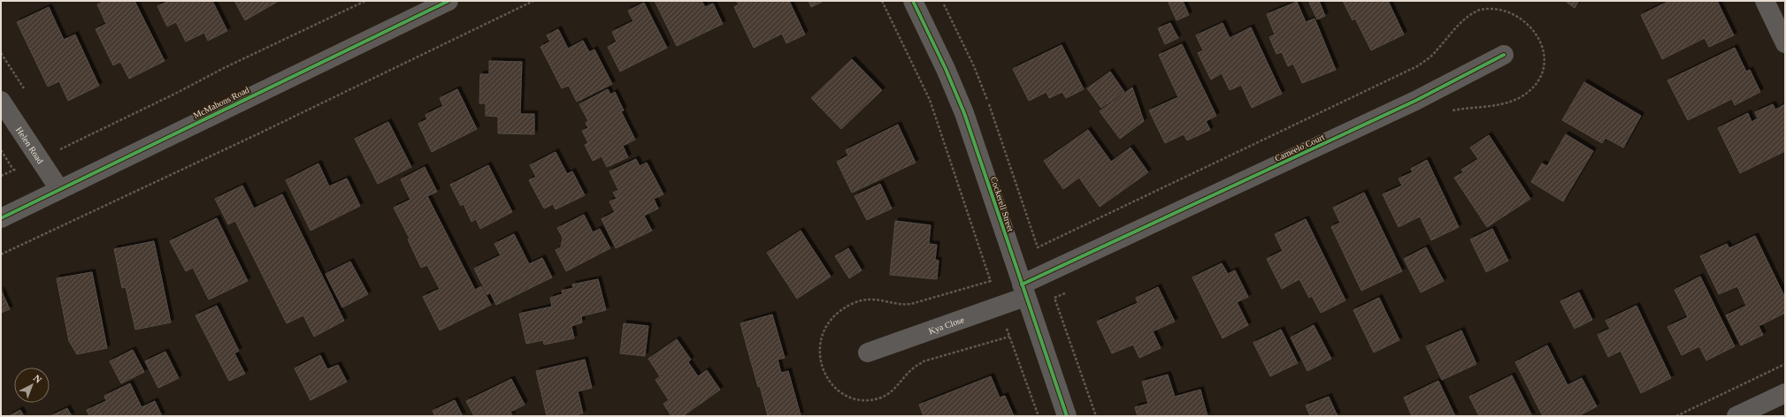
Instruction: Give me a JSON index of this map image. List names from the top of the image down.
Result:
{
  "streets": {
    "street": [
      "McMahons Road",
      "Helen Road",
      "Cameelo Court",
      "Cockerell Street",
      "Kya Close"
    ]
  },
  "crossings": [
    ["McMahons Road", "Helen Road"],
    ["Cameelo Court", "Cockerell Street"],
    ["Cameelo Court", "Kya Close"],
    ["Cockerell Street", "Kya Close"]
  ],
  "north": "top right"
}
